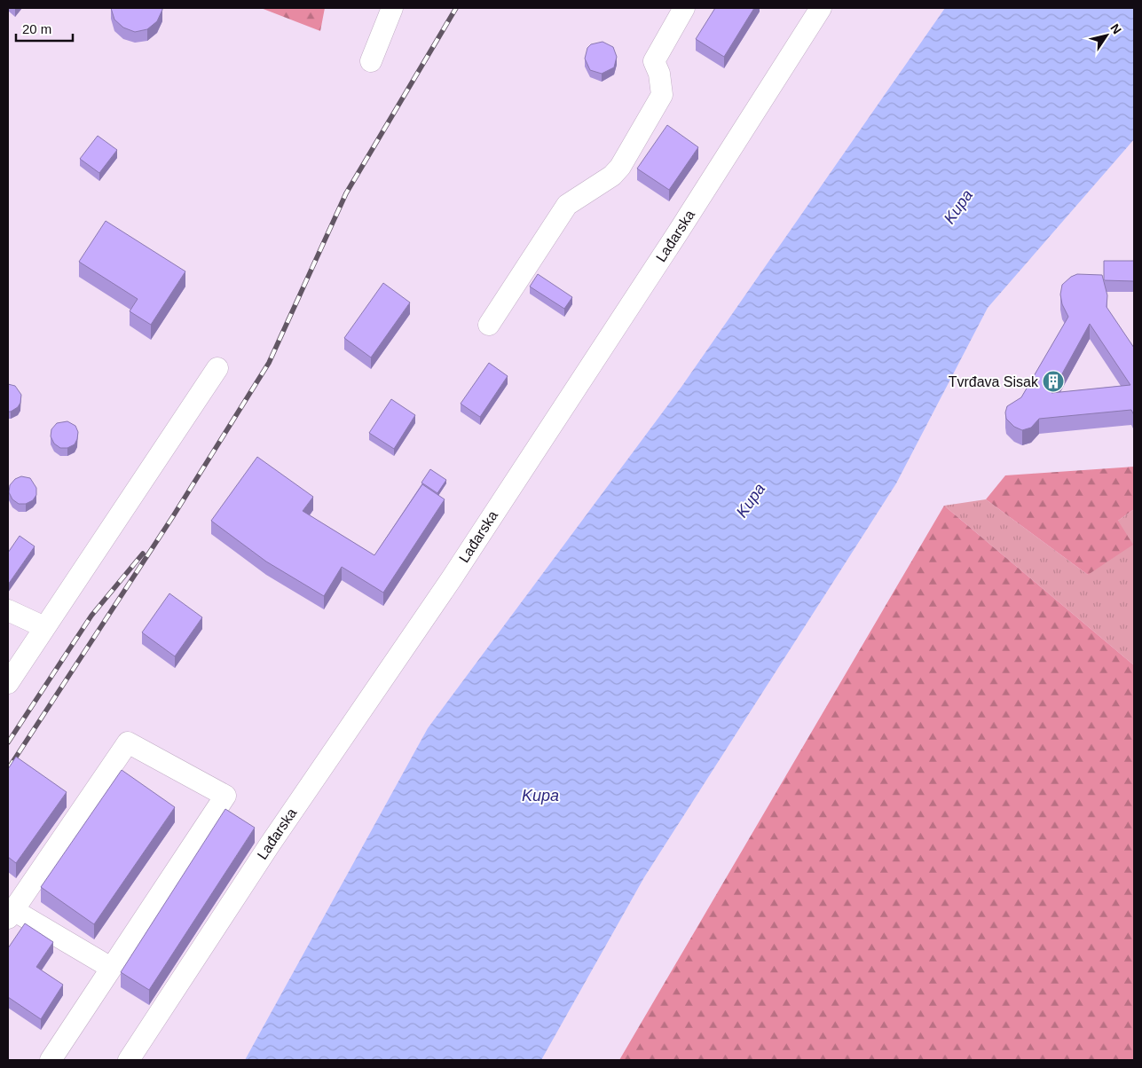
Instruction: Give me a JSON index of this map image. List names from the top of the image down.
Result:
{
  "streets": {
    "street": ["Lađarska"]
  },
  "water": ["Kupa"],
  "places": {
    "building": ["Tvrđava Sisak"]
  },
  "scale_bar": "20 m",
  "north": "top right"
}
